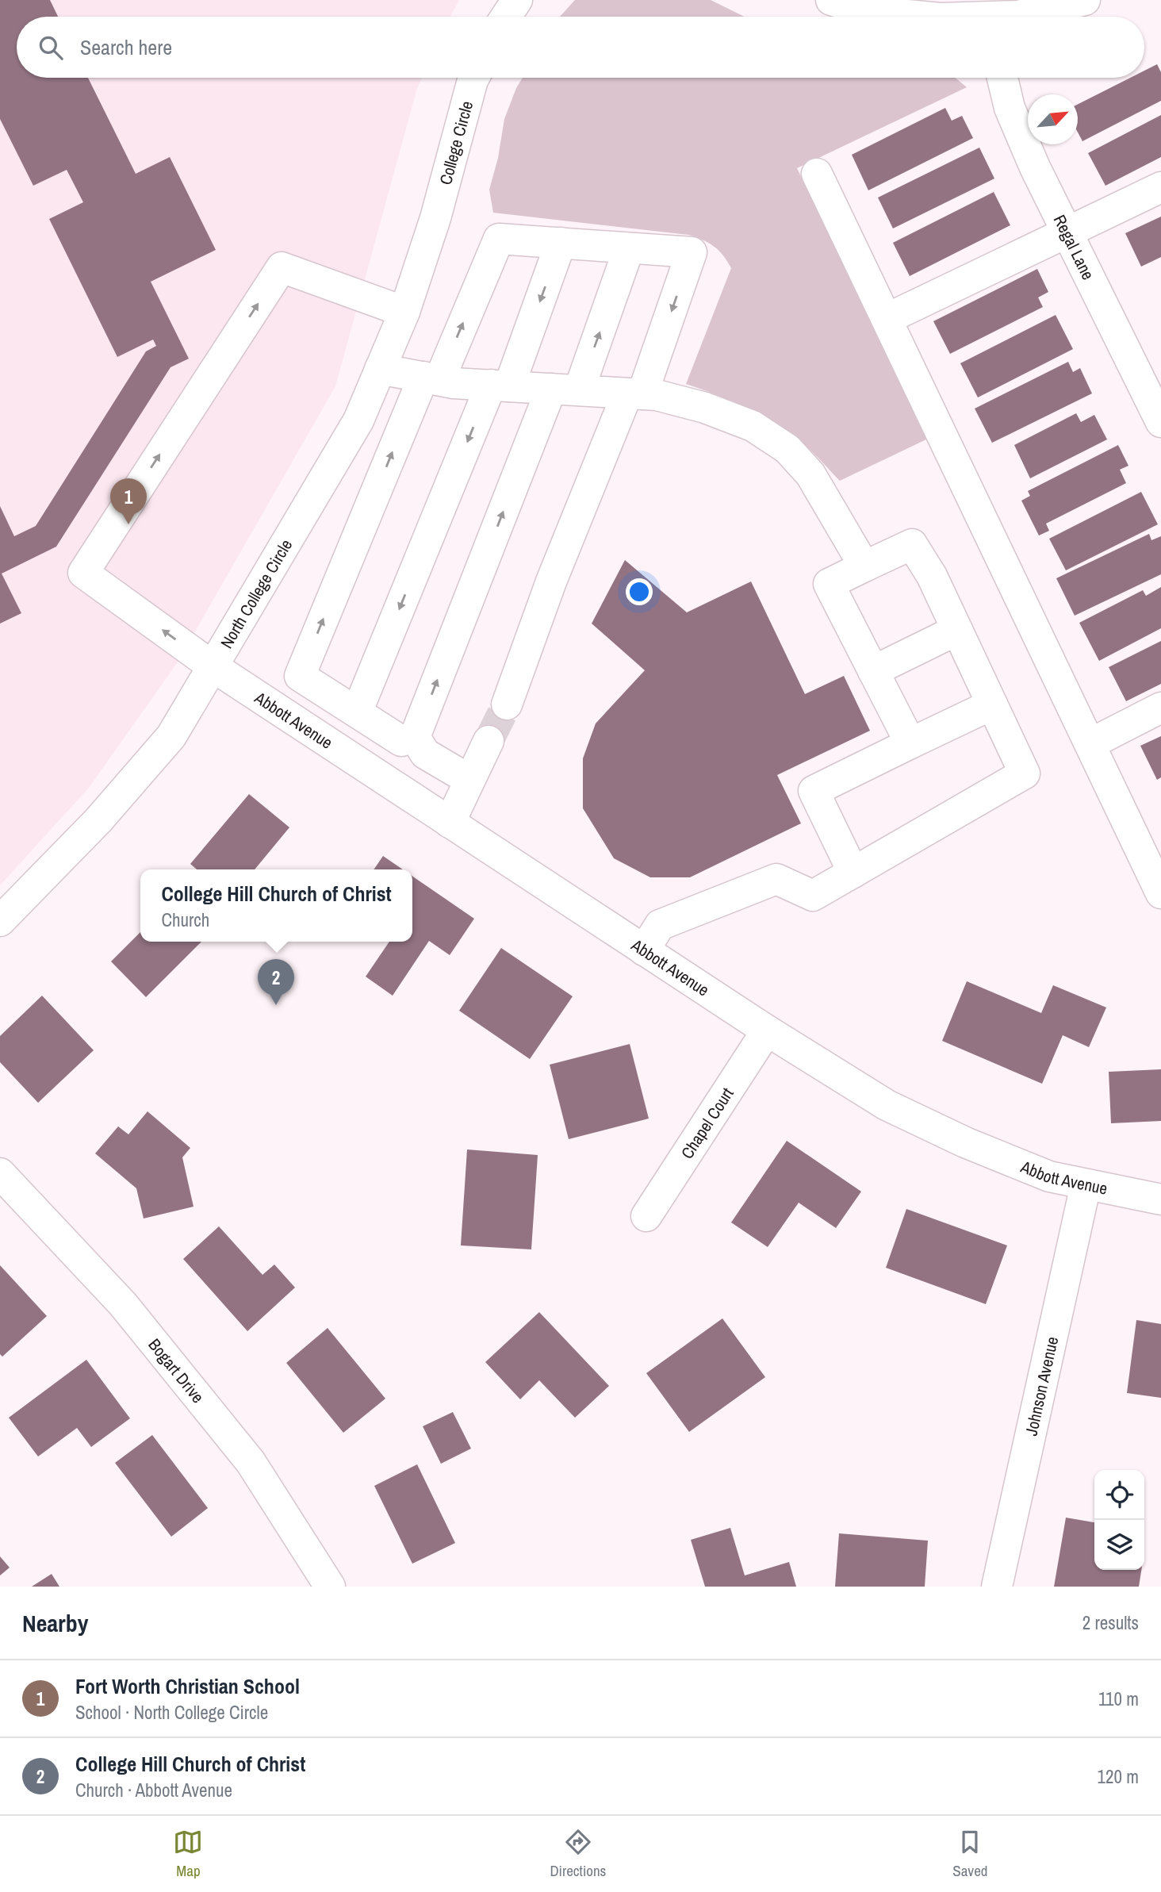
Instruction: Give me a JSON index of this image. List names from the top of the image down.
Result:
{
  "streets": {
    "street": [
      "College Circle",
      "Regal Lane",
      "North College Circle",
      "Abbott Avenue",
      "Chapel Court",
      "Bogart Drive",
      "Johnson Avenue"
    ]
  },
  "crossings": [
    ["College Circle", "North College Circle"],
    ["North College Circle", "Abbott Avenue"],
    ["Abbott Avenue", "Chapel Court"],
    ["Abbott Avenue", "Johnson Avenue"]
  ],
  "north": "top right",
  "page": {
    "search": "Search here",
    "pins": ["1", "2"],
    "popup": ["College Hill Church of Christ", "Church"],
    "heading": ["Nearby", "2 results"],
    "list": [
      {
        "mark": "1",
        "name": "Fort Worth Christian School",
        "note": "School · North College Circle",
        "value": "110 m"
      },
      {
        "mark": "2",
        "name": "College Hill Church of Christ",
        "note": "Church · Abbott Avenue",
        "value": "120 m"
      }
    ],
    "nav": ["Map", "Directions", "Saved"]
  }
}
